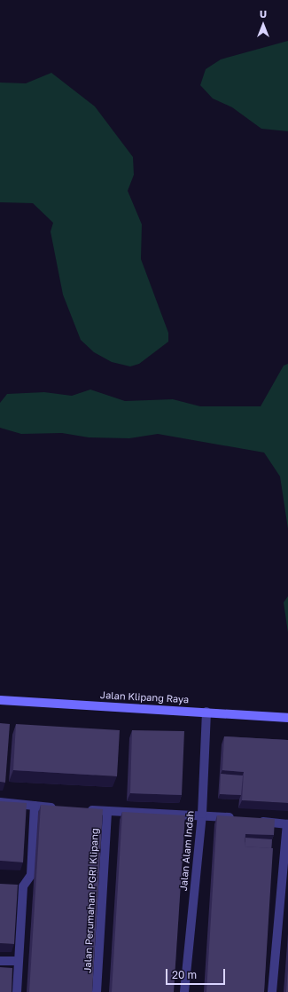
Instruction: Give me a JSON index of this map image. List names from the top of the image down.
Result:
{
  "streets": {
    "main road": ["Jalan Klipang Raya"],
    "street": ["Jalan Alam Indah", "Jalan Perumahan PGRI Klipang"]
  },
  "crossings": [
    ["Jalan Klipang Raya", "Jalan Alam Indah"]
  ],
  "scale_bar": "20 m",
  "north": "top"
}
